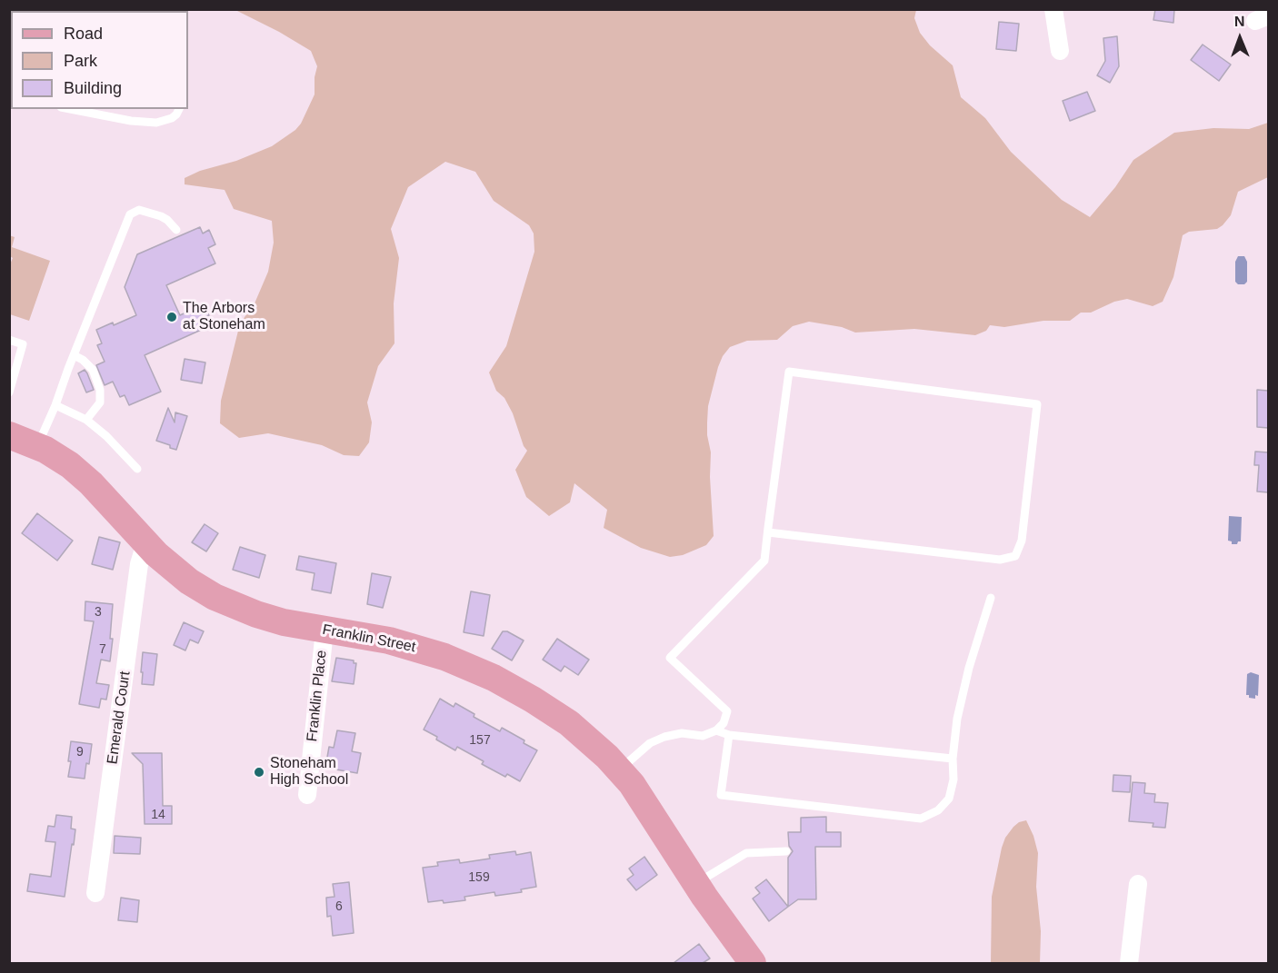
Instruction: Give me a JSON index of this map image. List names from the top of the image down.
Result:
{
  "streets": {
    "main road": ["Franklin Street"],
    "street": ["Franklin Place", "Emerald Court"]
  },
  "crossings": [
    ["Franklin Street", "Franklin Place"],
    ["Franklin Street", "Emerald Court"]
  ],
  "places": ["The Arbors at Stoneham", "Stoneham High School"],
  "house_numbers": [
    "3",
    "7",
    "157",
    "9",
    "14",
    "159",
    "6"
  ],
  "legend": ["Road", "Park", "Building"],
  "north": "top"
}
